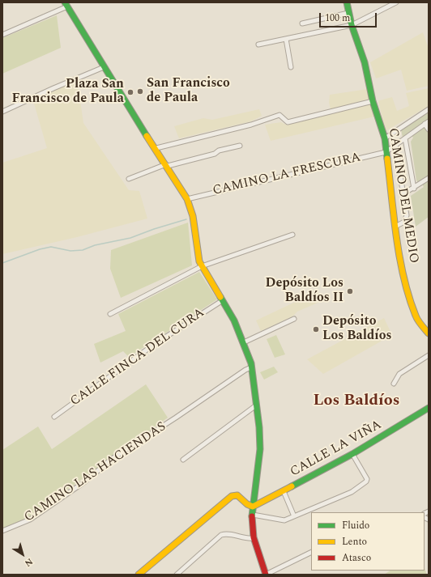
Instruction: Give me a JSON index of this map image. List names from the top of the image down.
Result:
{
  "streets": {
    "street": [
      "CAMINO LA FRESCURA",
      "CAMINO DEL MEDIO",
      "CALLE FINCA DEL CURA",
      "CALLE LA VIÑA",
      "CAMINO LAS HACIENDAS"
    ]
  },
  "crossings": [
    ["CAMINO LA FRESCURA", "CAMINO DEL MEDIO"]
  ],
  "districts": ["Los Baldíos"],
  "places": [
    "San Francisco de Paula",
    "Plaza San Francisco de Paula",
    "Depósito Los Baldíos II",
    "Depósito Los Baldíos"
  ],
  "legend": ["Fluido", "Lento", "Atasco"],
  "scale_bar": "100 m",
  "north": "bottom right"
}
